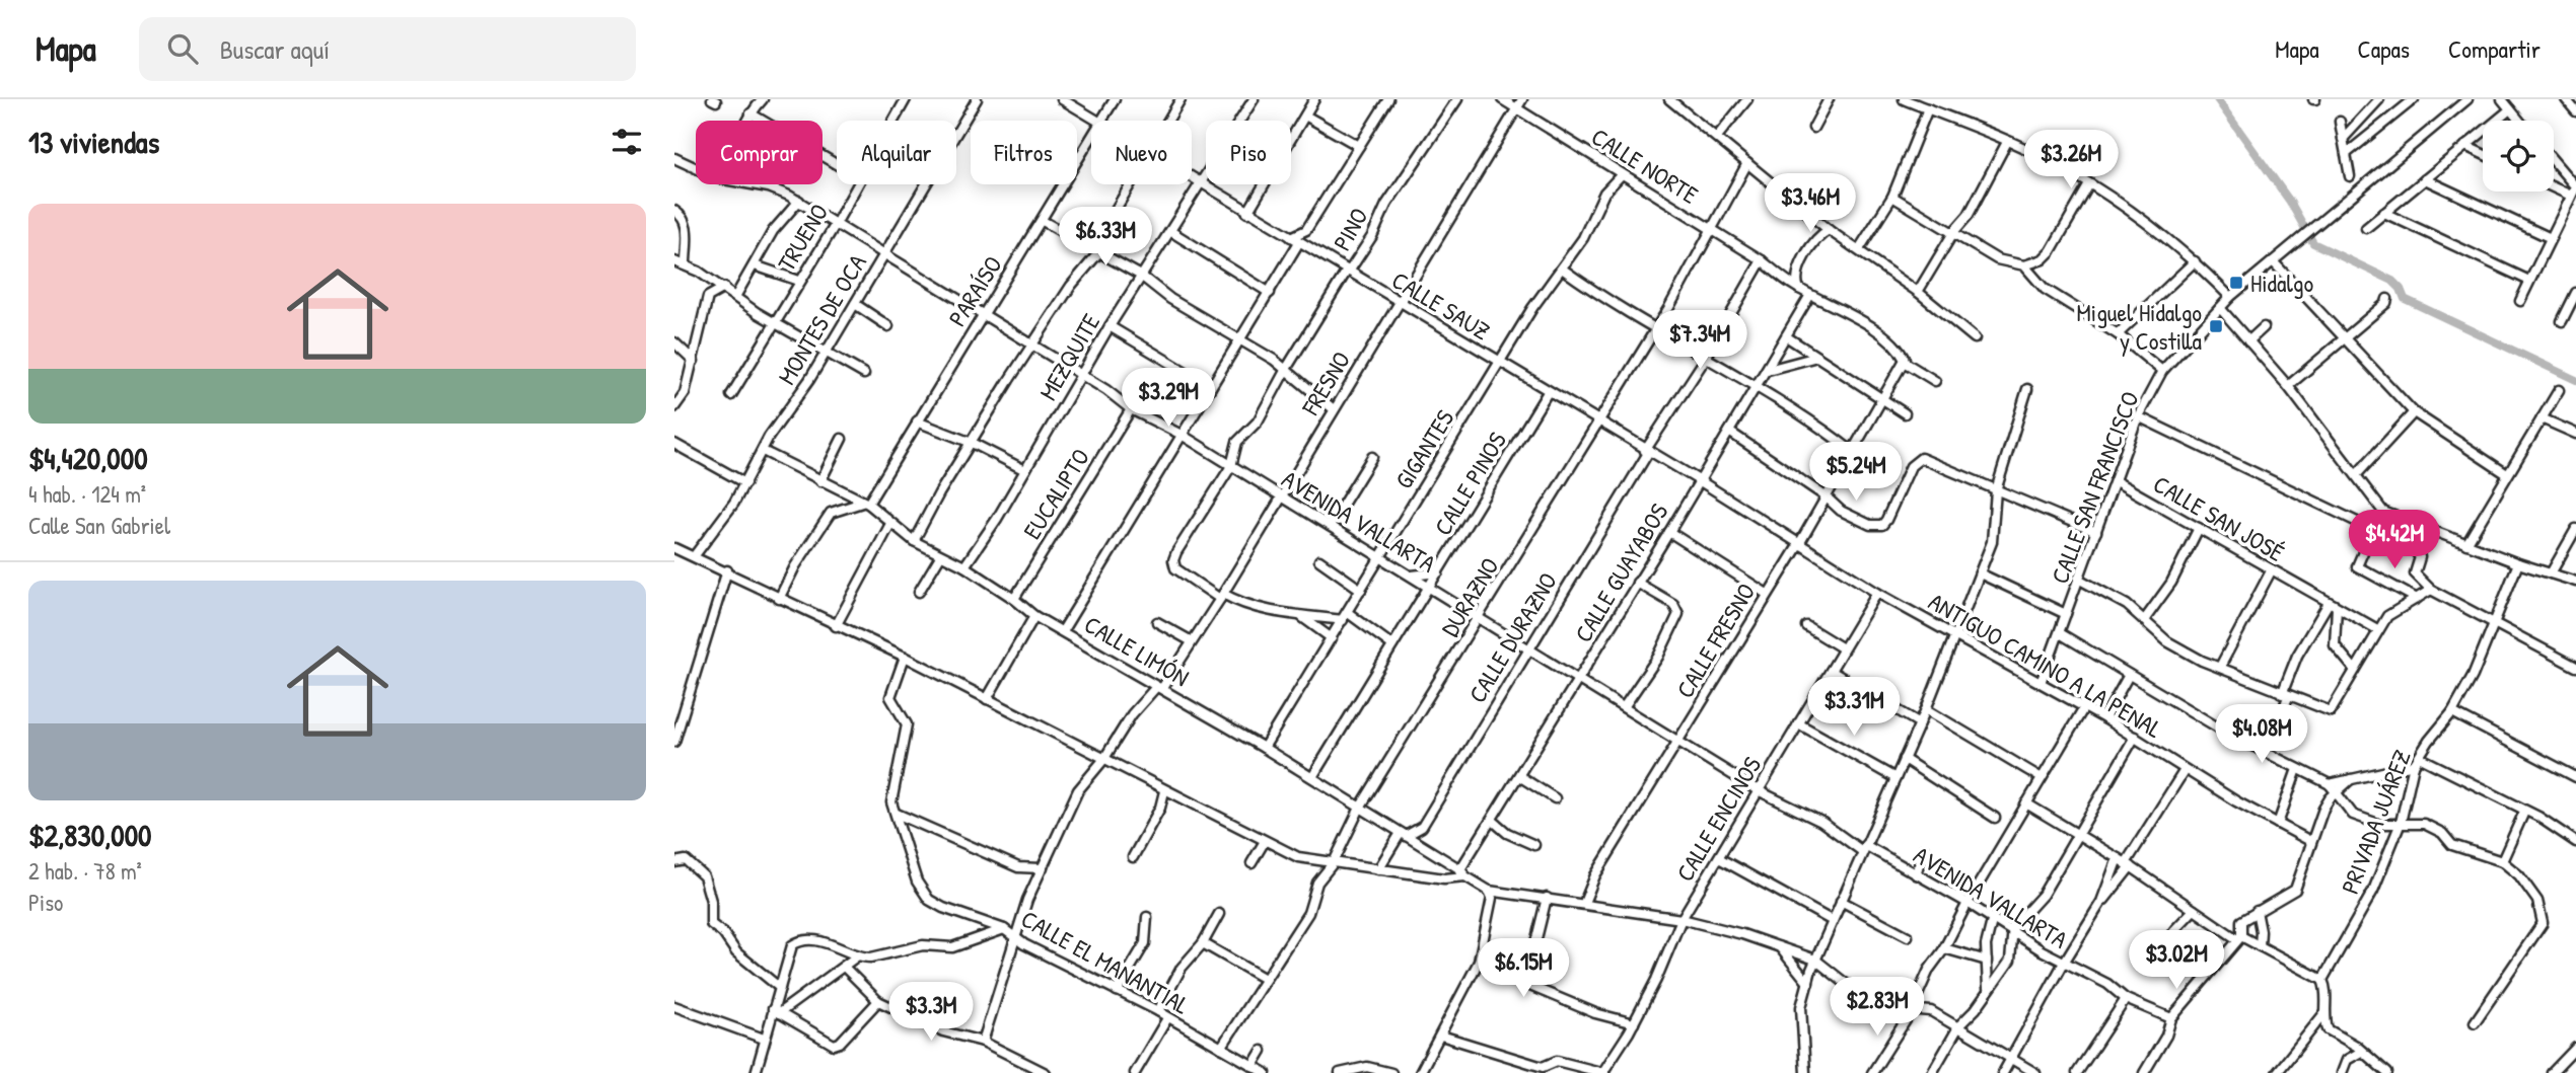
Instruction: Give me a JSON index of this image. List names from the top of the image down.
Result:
{
  "streets": {
    "street": [
      "CALLE NORTE",
      "PINO",
      "TRUENO",
      "PARAÍSO",
      "CALLE SAUZ",
      "MONTES DE OCA",
      "MEZQUITE",
      "FRESNO",
      "GIGANTES",
      "CALLE PINOS",
      "CALLE SAN FRANCISCO",
      "EUCALIPTO",
      "CALLE SAN JOSÉ",
      "AVENIDA VALLARTA",
      "CALLE GUAYABOS",
      "DURAZNO",
      "CALLE DURAZNO",
      "CALLE FRESNO",
      "CALLE LIMÓN",
      "ANTIGUO CAMINO A LA PENAL",
      "CALLE ENCINOS",
      "PRIVADA JUÁREZ",
      "CALLE EL MANANTIAL"
    ]
  },
  "crossings": [
    ["CALLE NORTE", "FRESNO"],
    ["CALLE NORTE", "GIGANTES"],
    ["CALLE NORTE", "CALLE GUAYABOS"],
    ["CALLE NORTE", "DURAZNO"],
    ["CALLE NORTE", "CALLE DURAZNO"],
    ["CALLE NORTE", "CALLE FRESNO"],
    ["PINO", "CALLE SAUZ"],
    ["PINO", "FRESNO"],
    ["PINO", "AVENIDA VALLARTA"],
    ["TRUENO", "AVENIDA VALLARTA"],
    ["PARAÍSO", "AVENIDA VALLARTA"],
    ["PARAÍSO", "CALLE LIMÓN"],
    ["CALLE SAUZ", "MEZQUITE"],
    ["CALLE SAUZ", "FRESNO"],
    ["CALLE SAUZ", "GIGANTES"],
    ["CALLE SAUZ", "CALLE PINOS"],
    ["CALLE SAUZ", "CALLE GUAYABOS"],
    ["CALLE SAUZ", "DURAZNO"],
    ["CALLE SAUZ", "CALLE DURAZNO"],
    ["CALLE SAUZ", "CALLE FRESNO"],
    ["CALLE SAUZ", "ANTIGUO CAMINO A LA PENAL"],
    ["MONTES DE OCA", "AVENIDA VALLARTA"],
    ["MONTES DE OCA", "CALLE LIMÓN"],
    ["MEZQUITE", "AVENIDA VALLARTA"],
    ["MEZQUITE", "CALLE LIMÓN"],
    ["FRESNO", "AVENIDA VALLARTA"],
    ["FRESNO", "CALLE LIMÓN"],
    ["FRESNO", "CALLE EL MANANTIAL"],
    ["GIGANTES", "AVENIDA VALLARTA"],
    ["GIGANTES", "CALLE LIMÓN"],
    ["CALLE PINOS", "AVENIDA VALLARTA"],
    ["CALLE PINOS", "CALLE LIMÓN"],
    ["CALLE SAN FRANCISCO", "CALLE SAN JOSÉ"],
    ["CALLE SAN FRANCISCO", "ANTIGUO CAMINO A LA PENAL"],
    ["EUCALIPTO", "AVENIDA VALLARTA"],
    ["EUCALIPTO", "CALLE LIMÓN"],
    ["AVENIDA VALLARTA", "CALLE GUAYABOS"],
    ["AVENIDA VALLARTA", "DURAZNO"],
    ["AVENIDA VALLARTA", "CALLE DURAZNO"],
    ["AVENIDA VALLARTA", "CALLE FRESNO"],
    ["AVENIDA VALLARTA", "CALLE ENCINOS"],
    ["CALLE GUAYABOS", "CALLE LIMÓN"],
    ["DURAZNO", "CALLE LIMÓN"],
    ["DURAZNO", "CALLE EL MANANTIAL"],
    ["CALLE FRESNO", "ANTIGUO CAMINO A LA PENAL"],
    ["ANTIGUO CAMINO A LA PENAL", "CALLE ENCINOS"]
  ],
  "places": {
    "transit": ["Hidalgo", "Miguel Hidalgo y Costilla"]
  },
  "page": {
    "header": "Mapa",
    "search": "Buscar aquí",
    "nav": ["Mapa", "Capas", "Compartir"],
    "heading": "13 viviendas",
    "chip": [
      "Comprar",
      "Alquilar",
      "Filtros",
      "Nuevo",
      "Piso"
    ],
    "price": [
      "$3.26M",
      "$3.46M",
      "$6.33M",
      "$7.34M",
      "$3.29M",
      "$5.24M",
      "$4.42M",
      "$3.31M",
      "$4.08M",
      "$3.02M",
      "$6.15M",
      "$2.83M",
      "$3.3M"
    ],
    "list": [
      {
        "name": "$4,420,000",
        "note": "4 hab. · 124 m² · Calle San Gabriel"
      },
      {
        "name": "$2,830,000",
        "note": "2 hab. · 78 m² · Piso"
      }
    ]
  }
}
